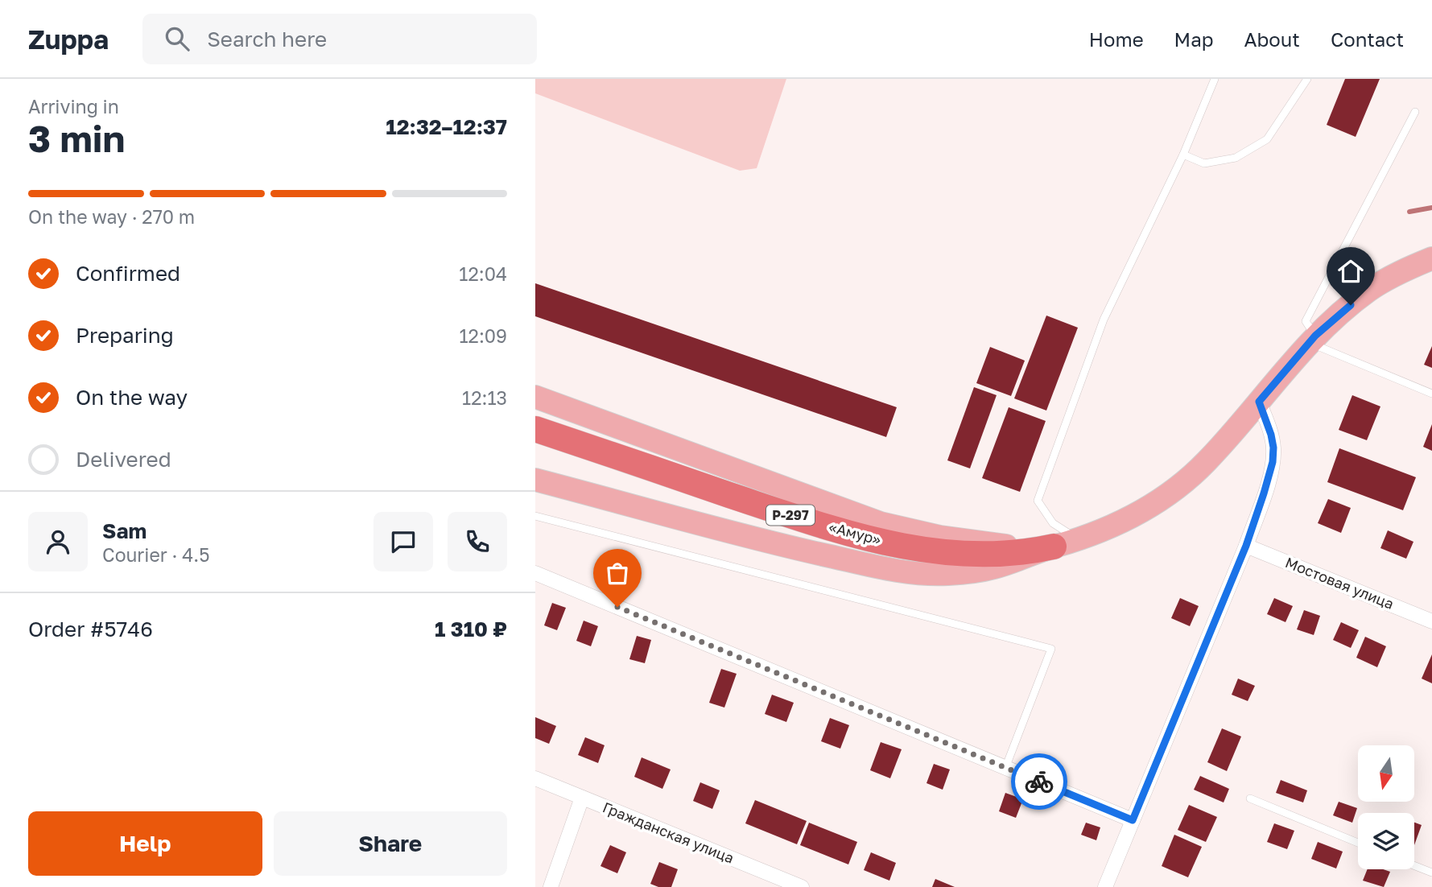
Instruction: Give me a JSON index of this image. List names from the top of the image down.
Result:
{
  "streets": {
    "highway": ["Р-297", "«Амур»"],
    "street": ["Мостовая улица", "Гражданская улица"]
  },
  "north": "bottom",
  "page": {
    "header": "Zuppa",
    "search": "Search here",
    "nav": [
      "Home",
      "Map",
      "About",
      "Contact"
    ],
    "heading": ["3 min", "Arriving in", "12:32–12:37"],
    "panel": [
      "Sam",
      "Courier · 4.5",
      "Order #5746",
      "1 310 ₽"
    ],
    "bar": "On the way · 270 m",
    "list": [
      ["Confirmed", "12:04"],
      ["Preparing", "12:09"],
      ["On the way", "12:13"],
      "Delivered"
    ],
    "buttons": ["Help", "Share"]
  }
}
